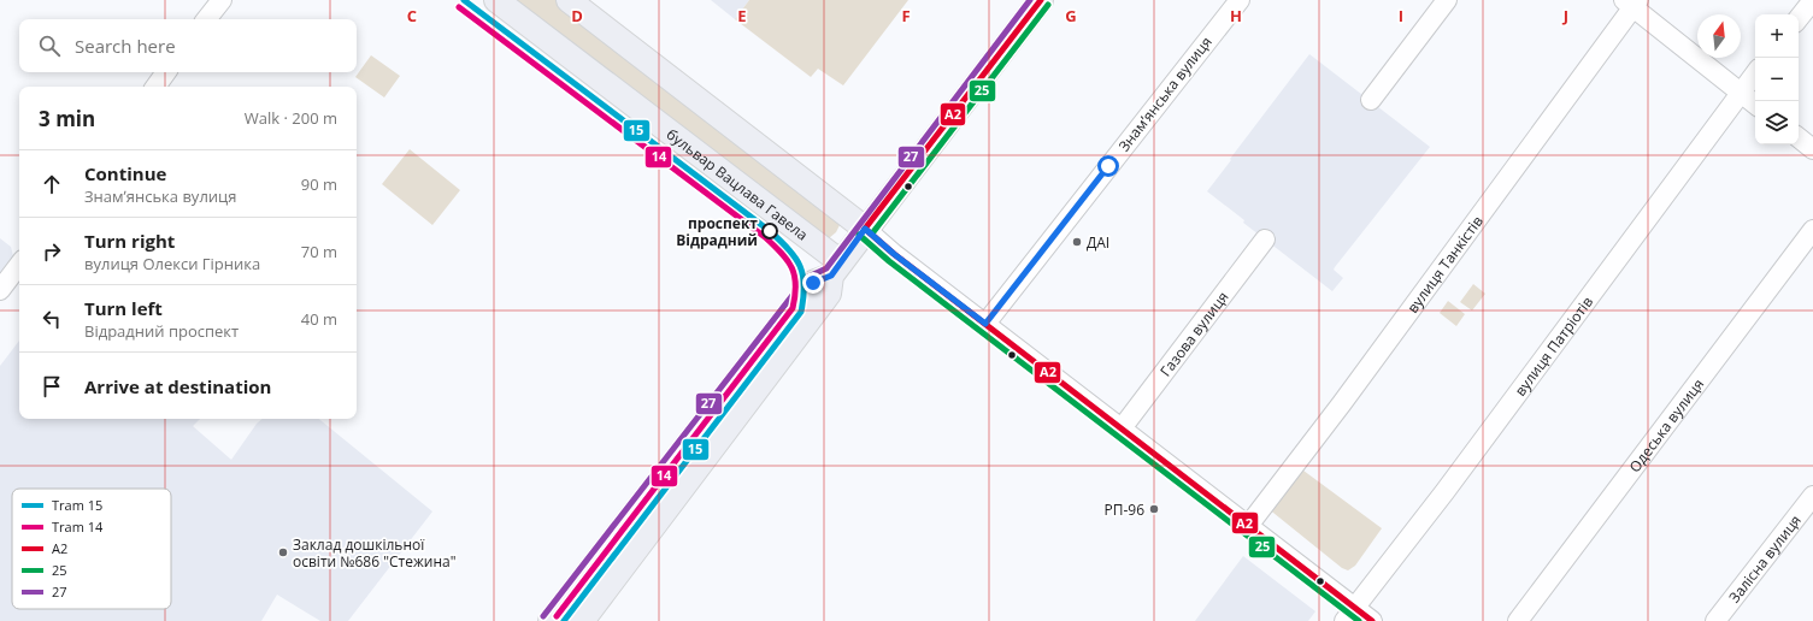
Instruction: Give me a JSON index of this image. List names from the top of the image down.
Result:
{
  "streets": {
    "main road": ["бульвар Вацлава Гавела"],
    "street": [
      "Знамʼянська вулиця",
      "вулиця Танкістів",
      "Газова вулиця",
      "вулиця Патріотів",
      "Одеська вулиця",
      "Залісна вулиця"
    ]
  },
  "places": [
    "проспект Відрадний",
    "ДАІ",
    "РП-96",
    "Заклад дошкільної освіти №686 \"Стежина\""
  ],
  "lines": [
    "tram line 15",
    "transit line А2",
    "transit line 27",
    "transit line 25",
    "tram line 14"
  ],
  "legend": [
    "Tram 15",
    "Tram 14",
    "А2",
    "25",
    "27"
  ],
  "north": "top",
  "page": {
    "map_buttons": ["+", "−"],
    "search": "Search here",
    "heading": ["3 min", "Walk · 200 m"],
    "list": [
      ["Continue", "Знамʼянська вулиця", "90 m"],
      ["Turn right", "вулиця Олекси Гірника", "70 m"],
      ["Turn left", "Відрадний проспект", "40 m"],
      "Arrive at destination"
    ]
  },
  "grid": {
    "columns": [
      "C",
      "D",
      "E",
      "F",
      "G",
      "H",
      "I",
      "J"
    ]
  }
}
